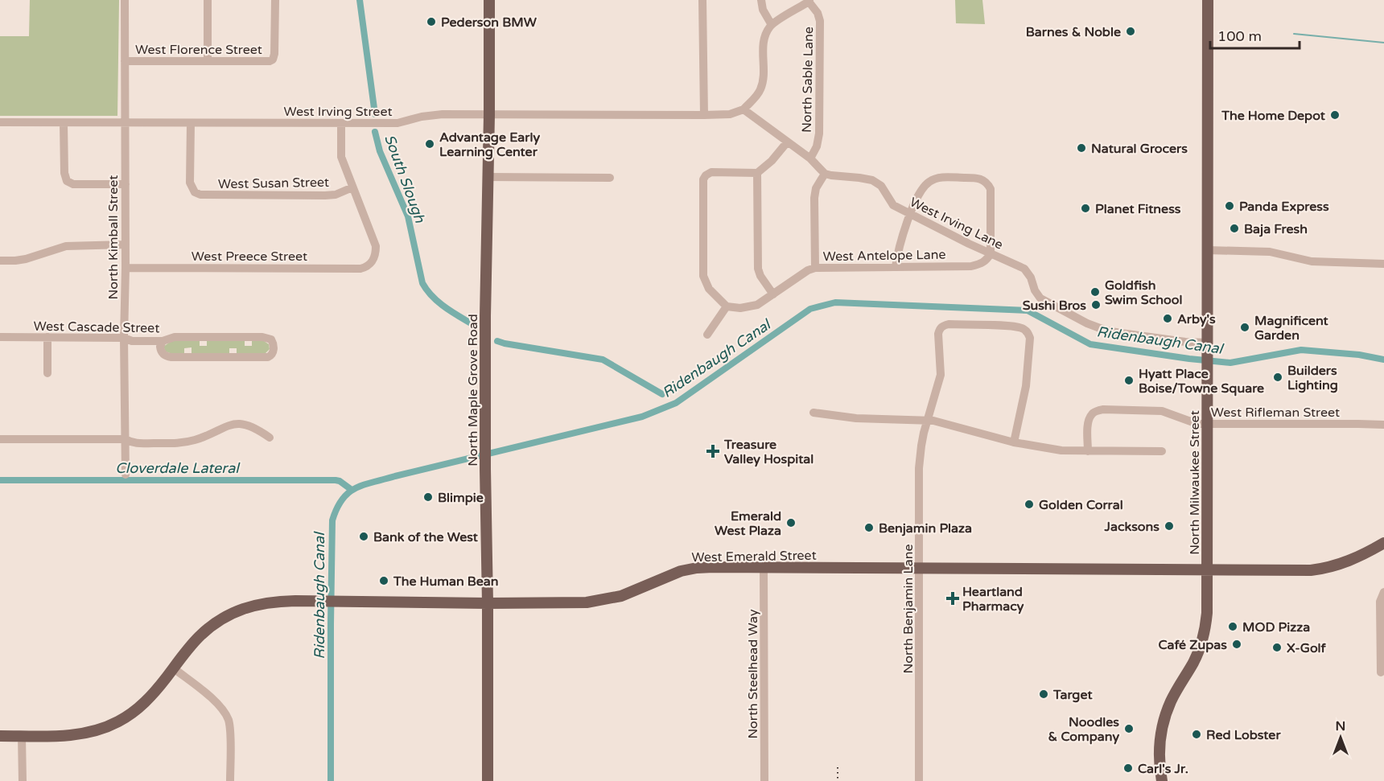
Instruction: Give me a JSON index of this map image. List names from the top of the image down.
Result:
{
  "streets": {
    "main road": ["North Maple Grove Road", "North Milwaukee Street", "West Emerald Street"],
    "street": [
      "West Florence Street",
      "North Sable Lane",
      "West Irving Street",
      "West Susan Street",
      "West Irving Lane",
      "North Kimball Street",
      "West Antelope Lane",
      "West Preece Street",
      "West Cascade Street",
      "West Rifleman Street",
      "North Benjamin Lane",
      "North Steelhead Way"
    ]
  },
  "crossings": [
    ["West Florence Street", "North Kimball Street"],
    ["West Irving Street", "West Susan Street"],
    ["West Irving Street", "North Kimball Street"],
    ["West Irving Street", "North Maple Grove Road"],
    ["West Susan Street", "West Preece Street"],
    ["West Irving Lane", "West Antelope Lane"],
    ["West Irving Lane", "North Milwaukee Street"],
    ["North Kimball Street", "West Preece Street"],
    ["North Kimball Street", "West Cascade Street"],
    ["North Maple Grove Road", "West Emerald Street"],
    ["West Rifleman Street", "North Milwaukee Street"],
    ["North Milwaukee Street", "West Emerald Street"],
    ["West Emerald Street", "North Benjamin Lane"],
    ["West Emerald Street", "North Steelhead Way"]
  ],
  "water": ["South Slough", "Ridenbaugh Canal", "Cloverdale Lateral"],
  "places": {
    "other": [
      "Pederson BMW",
      "Barnes & Noble",
      "The Home Depot",
      "Advantage Early Learning Center",
      "Natural Grocers",
      "Panda Express",
      "Planet Fitness",
      "Baja Fresh",
      "Goldfish Swim School",
      "Sushi Bros",
      "Arby's",
      "Magnificent Garden",
      "Builders Lighting",
      "Hyatt Place Boise/Towne Square",
      "Blimpie",
      "Golden Corral",
      "Emerald West Plaza",
      "Jacksons",
      "Benjamin Plaza",
      "Bank of the West",
      "The Human Bean",
      "MOD Pizza",
      "Café Zupas",
      "X-Golf",
      "Target",
      "Noodles & Company",
      "Red Lobster",
      "Carl's Jr."
    ],
    "health": ["Treasure Valley Hospital", "Heartland Pharmacy"]
  },
  "scale_bar": "100 m",
  "north": "top"
}
